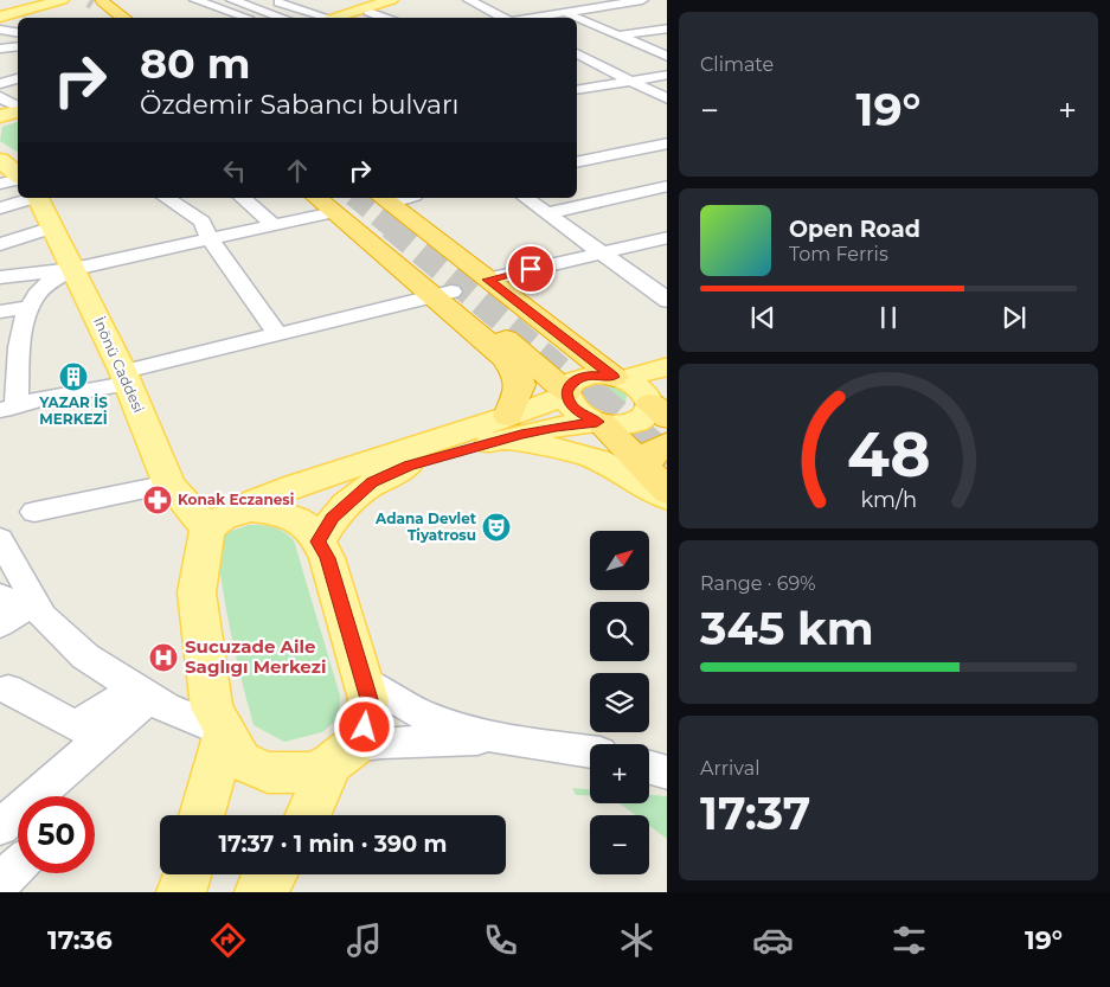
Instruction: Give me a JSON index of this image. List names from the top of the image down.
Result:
{
  "streets": {
    "main road": ["İnönü Caddesi"]
  },
  "places": {
    "building": ["YAZAR İŞ MERKEZİ"],
    "pharmacy": ["Konak Eczanesi"],
    "theatre": ["Adana Devlet Tiyatrosu"],
    "hospital": ["Sucuzade Aile Saglıgı Merkezi"]
  },
  "north": "top right",
  "page": {
    "tile": [
      "Climate",
      ["Range · 69%", "345 km"],
      ["Arrival", "17:37"]
    ],
    "turn": ["80 m", "Özdemir Sabancı bulvarı"],
    "heat": ["−", "19°", "+"],
    "song": ["Open Road", "Tom Ferris"],
    "map_buttons": ["+", "−"],
    "limit": "50",
    "trip": "17:37 · 1 min · 390 m",
    "tabs": ["17:36", "19°"],
    "gauge": ["48", "km/h"]
  }
}
